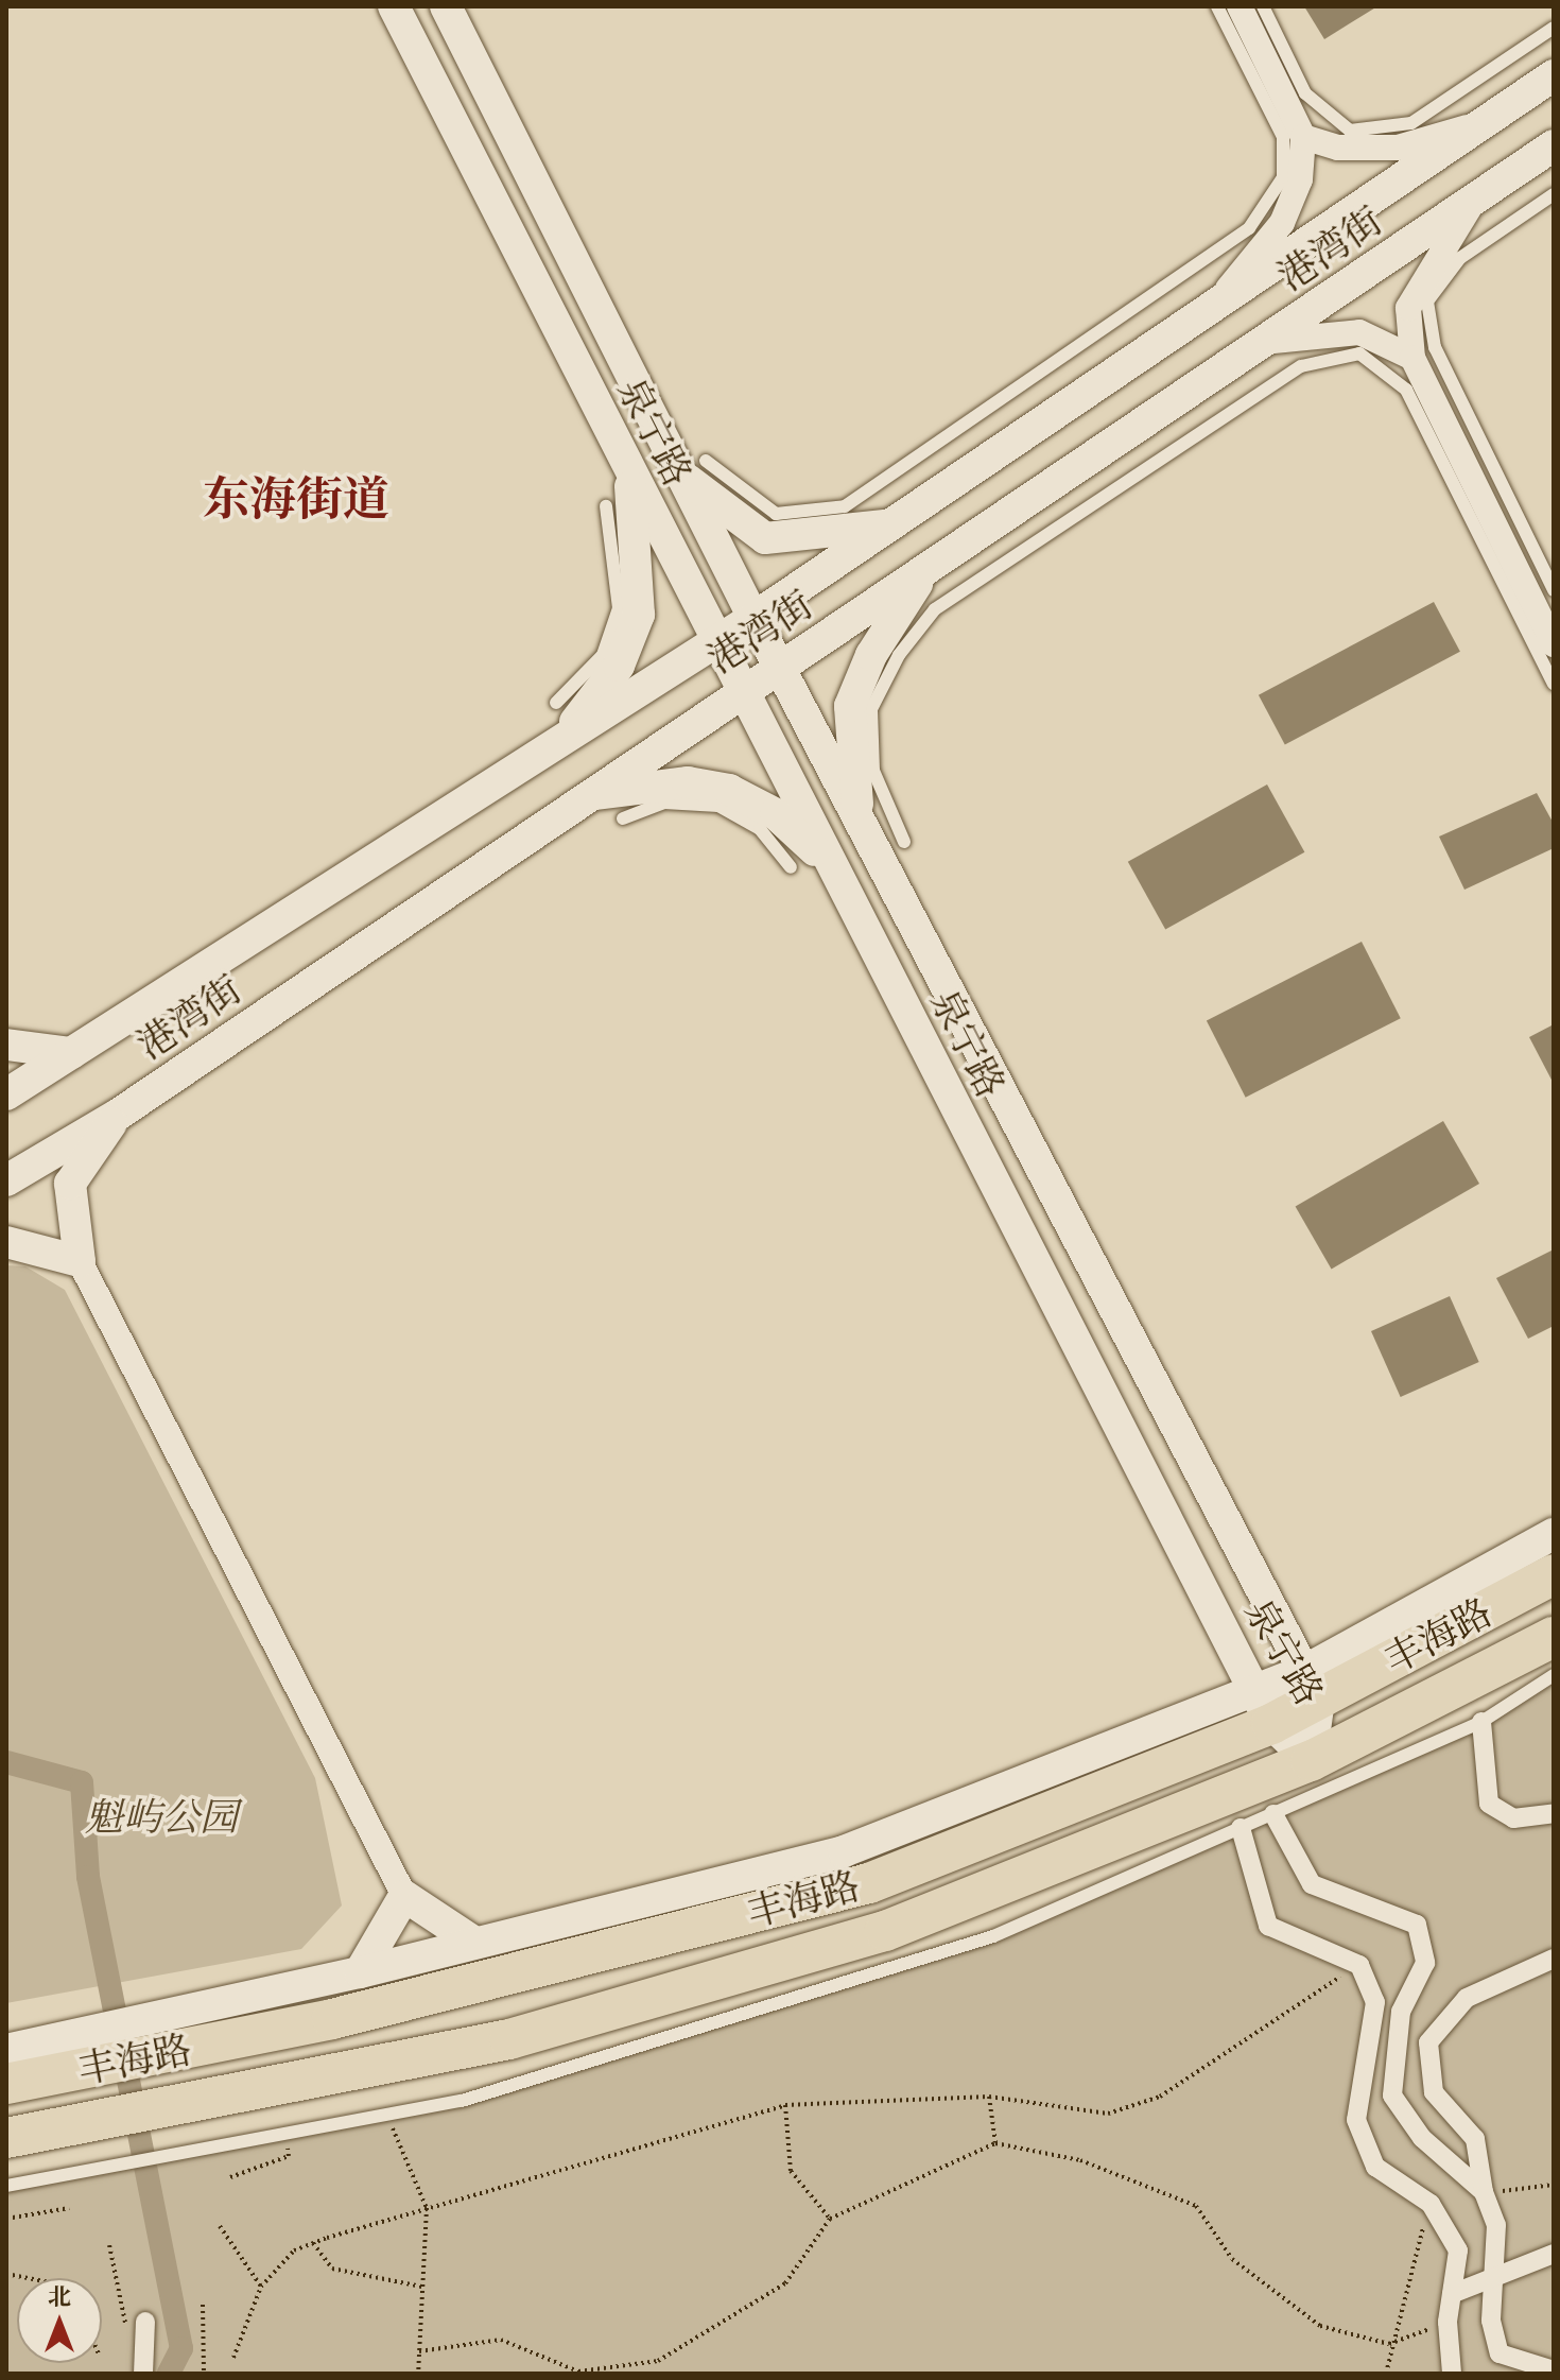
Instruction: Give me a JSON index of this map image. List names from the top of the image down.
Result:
{
  "streets": {
    "main road": ["丰海路"],
    "street": ["港湾街", "泉宁路"]
  },
  "crossings": [
    ["港湾街", "泉宁路"],
    ["泉宁路", "丰海路"]
  ],
  "districts": ["东海街道"],
  "parks": ["魁屿公园"],
  "north": "top"
}
